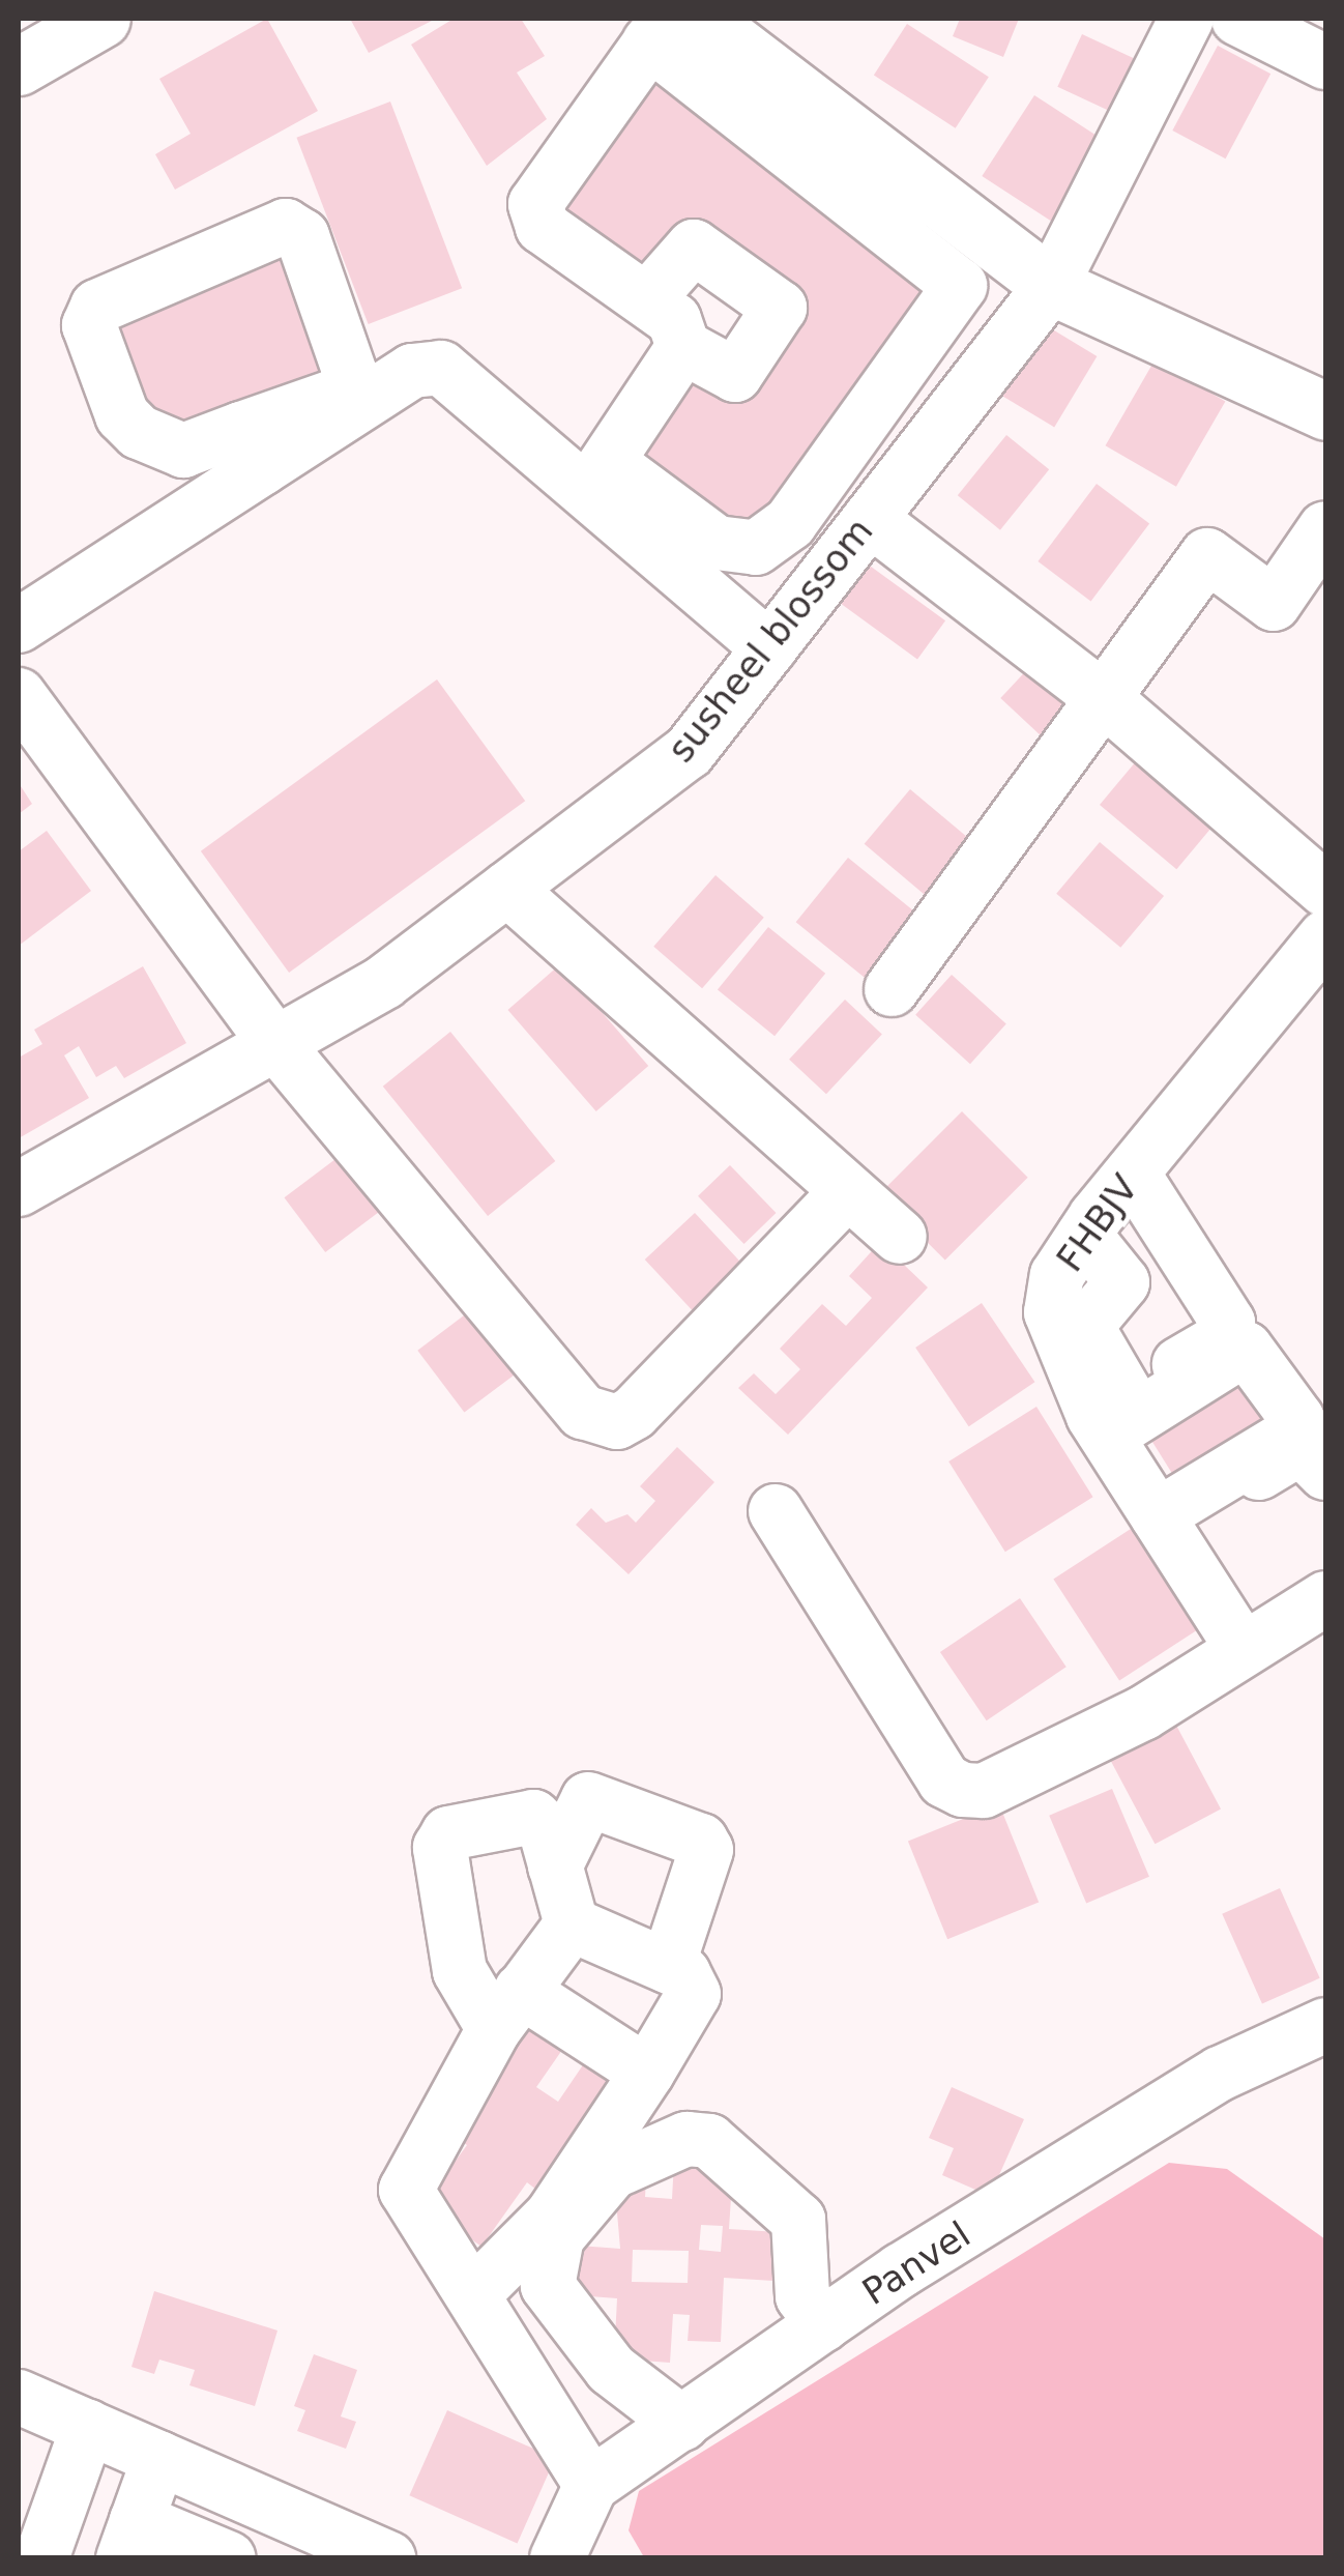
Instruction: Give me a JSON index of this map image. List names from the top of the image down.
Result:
{
  "streets": {
    "street": ["susheel blossom", "FHBJV", "Panvel"]
  }
}
